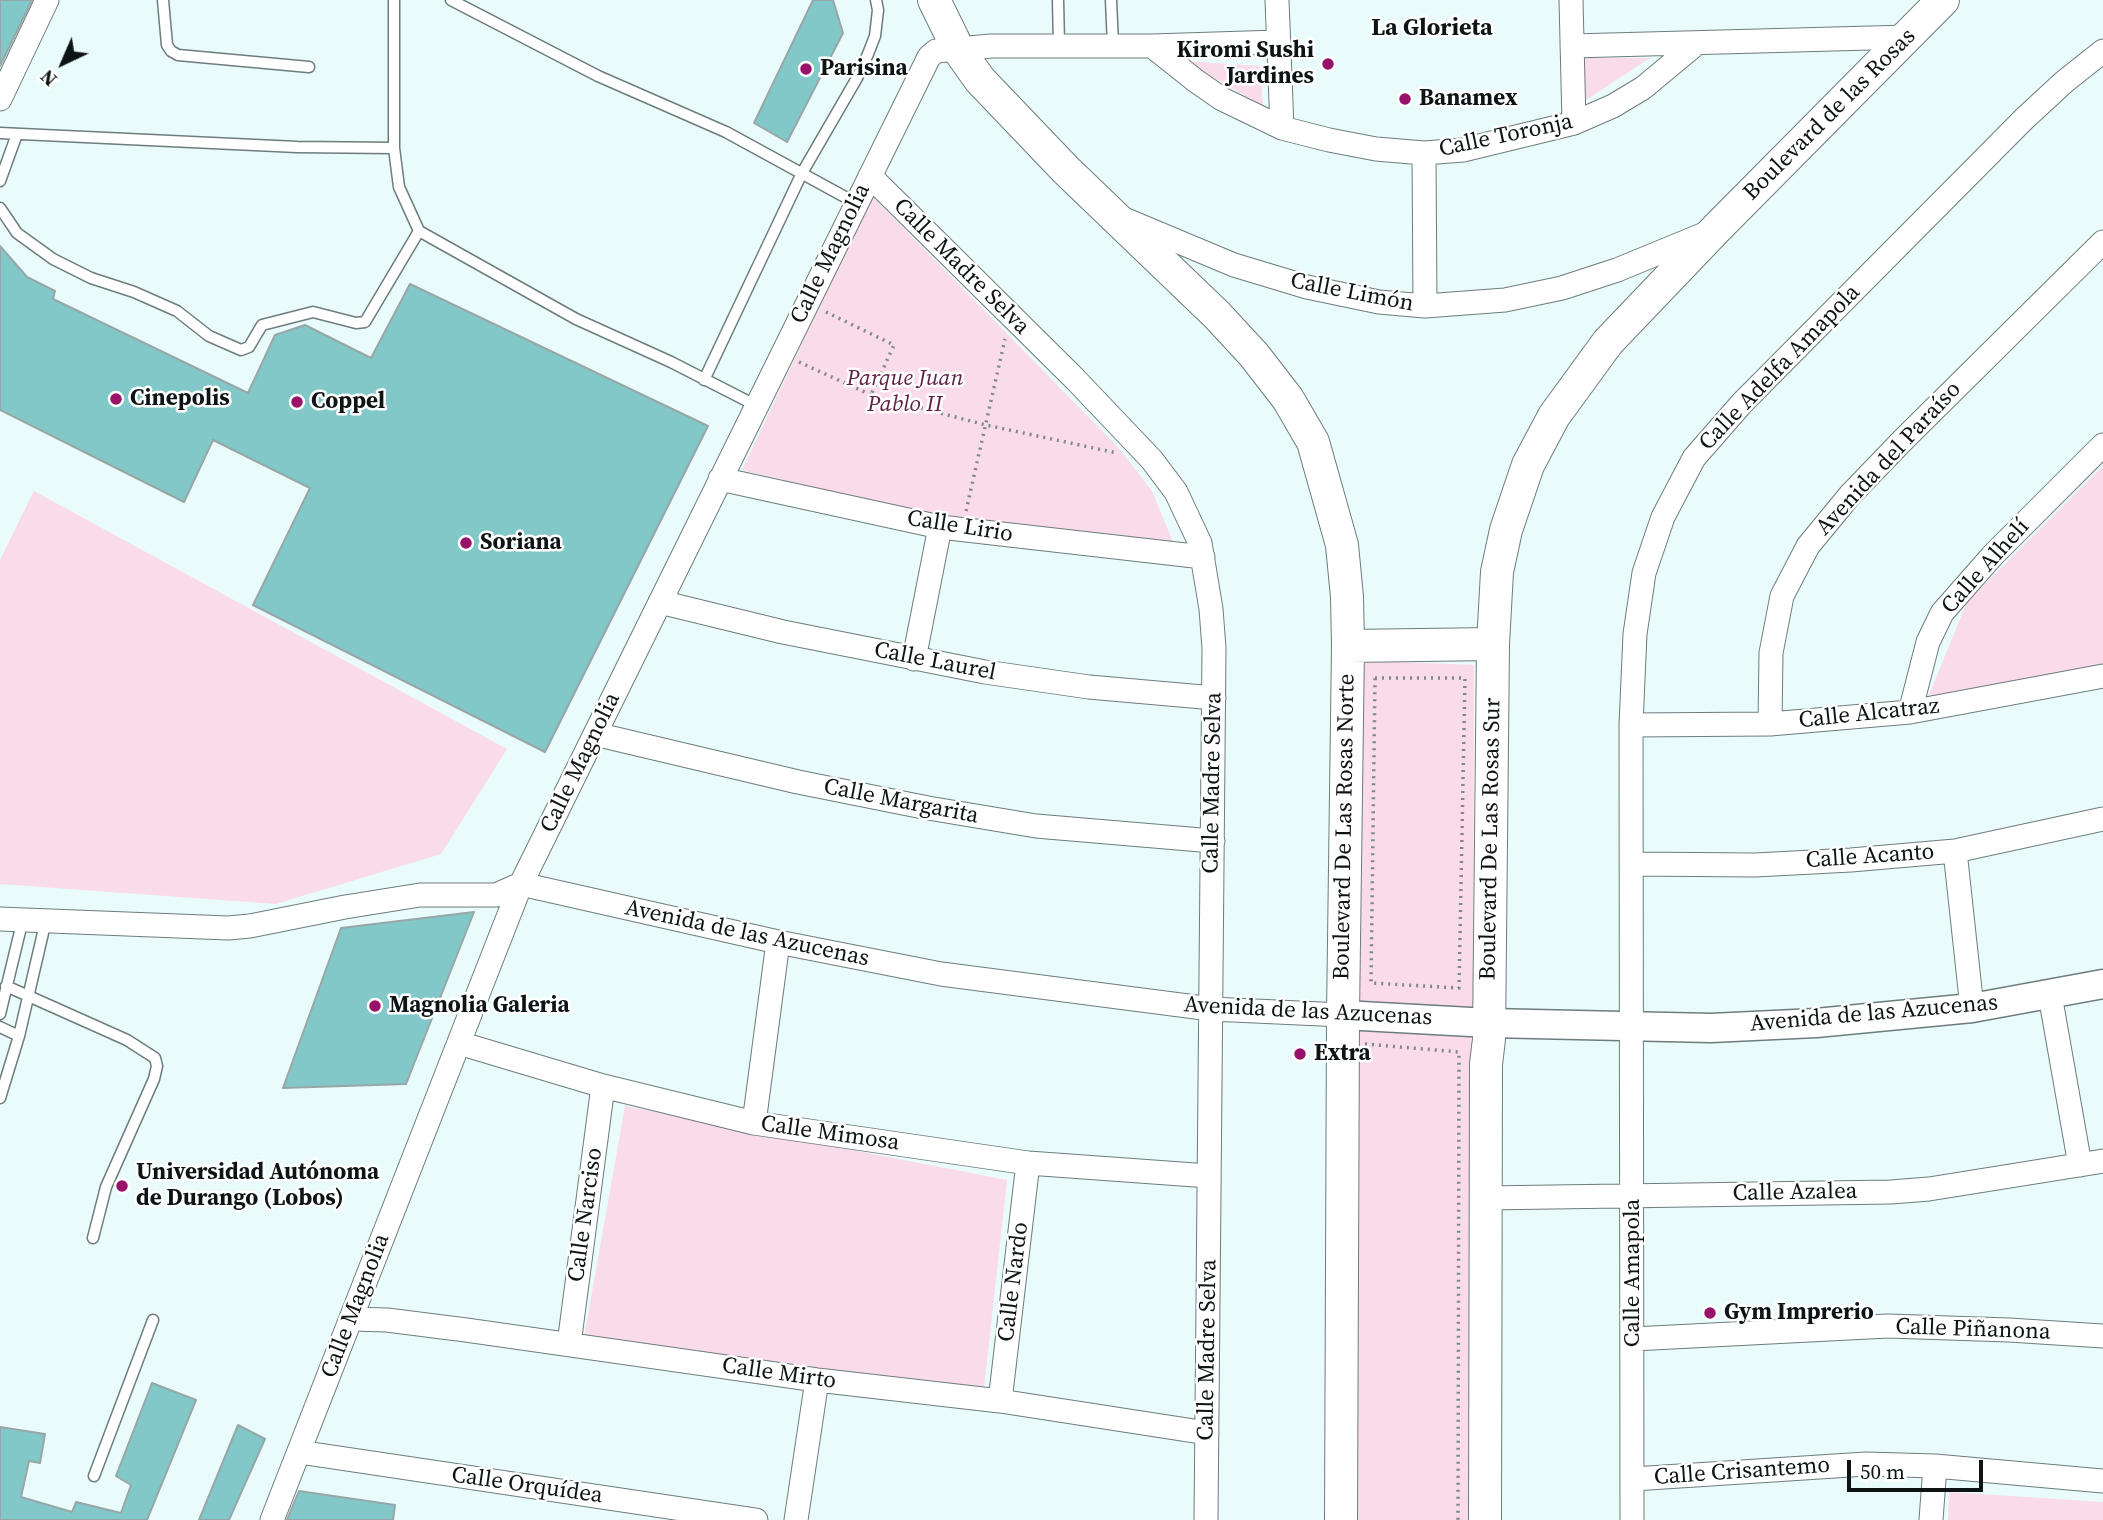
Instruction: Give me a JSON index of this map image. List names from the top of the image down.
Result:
{
  "streets": {
    "main road": ["Boulevard de las Rosas", "Boulevard De Las Rosas Norte", "Boulevard De Las Rosas Sur"],
    "street": [
      "Calle Toronja",
      "Calle Magnolia",
      "Calle Madre Selva",
      "Calle Limón",
      "Calle Adelfa Amapola",
      "Avenida del Paraíso",
      "Calle Lirio",
      "Calle Alhelí",
      "Calle Laurel",
      "Calle Alcatraz",
      "Calle Margarita",
      "Calle Acanto",
      "Avenida de las Azucenas",
      "Calle Mimosa",
      "Calle Azalea",
      "Calle Narciso",
      "Calle Amapola",
      "Calle Nardo",
      "Calle Piñanona",
      "Calle Mirto",
      "Calle Crisantemo",
      "Calle Orquídea"
    ]
  },
  "crossings": [
    ["Boulevard de las Rosas", "Calle Limón"],
    ["Boulevard de las Rosas", "Boulevard De Las Rosas Sur"],
    ["Calle Magnolia", "Calle Madre Selva"],
    ["Calle Magnolia", "Calle Lirio"],
    ["Calle Magnolia", "Calle Laurel"],
    ["Calle Magnolia", "Calle Margarita"],
    ["Calle Magnolia", "Boulevard De Las Rosas Norte"],
    ["Calle Magnolia", "Avenida de las Azucenas"],
    ["Calle Magnolia", "Calle Mimosa"],
    ["Calle Magnolia", "Calle Mirto"],
    ["Calle Magnolia", "Calle Orquídea"],
    ["Calle Madre Selva", "Calle Lirio"],
    ["Calle Madre Selva", "Calle Laurel"],
    ["Calle Madre Selva", "Calle Margarita"],
    ["Calle Madre Selva", "Avenida de las Azucenas"],
    ["Calle Madre Selva", "Calle Mimosa"],
    ["Calle Madre Selva", "Calle Mirto"],
    ["Calle Limón", "Boulevard De Las Rosas Norte"],
    ["Calle Limón", "Boulevard De Las Rosas Sur"],
    ["Calle Adelfa Amapola", "Calle Alcatraz"],
    ["Calle Adelfa Amapola", "Calle Acanto"],
    ["Calle Adelfa Amapola", "Avenida de las Azucenas"],
    ["Calle Adelfa Amapola", "Calle Amapola"],
    ["Avenida del Paraíso", "Calle Alcatraz"],
    ["Calle Alhelí", "Calle Alcatraz"],
    ["Boulevard De Las Rosas Norte", "Avenida de las Azucenas"],
    ["Boulevard De Las Rosas Sur", "Avenida de las Azucenas"],
    ["Boulevard De Las Rosas Sur", "Calle Azalea"],
    ["Avenida de las Azucenas", "Calle Amapola"],
    ["Calle Mimosa", "Calle Narciso"],
    ["Calle Mimosa", "Calle Nardo"],
    ["Calle Azalea", "Calle Amapola"],
    ["Calle Narciso", "Calle Mirto"],
    ["Calle Amapola", "Calle Piñanona"],
    ["Calle Amapola", "Calle Crisantemo"],
    ["Calle Nardo", "Calle Mirto"]
  ],
  "districts": ["La Glorieta"],
  "parks": ["Parque Juan Pablo II"],
  "places": [
    "Kiromi Sushi Jardines",
    "Parisina",
    "Banamex",
    "Cinepolis",
    "Coppel",
    "Soriana",
    "Magnolia Galeria",
    "Extra",
    "Universidad Autónoma de Durango (Lobos)",
    "Gym Imprerio"
  ],
  "scale_bar": "50 m",
  "north": "bottom left"
}
